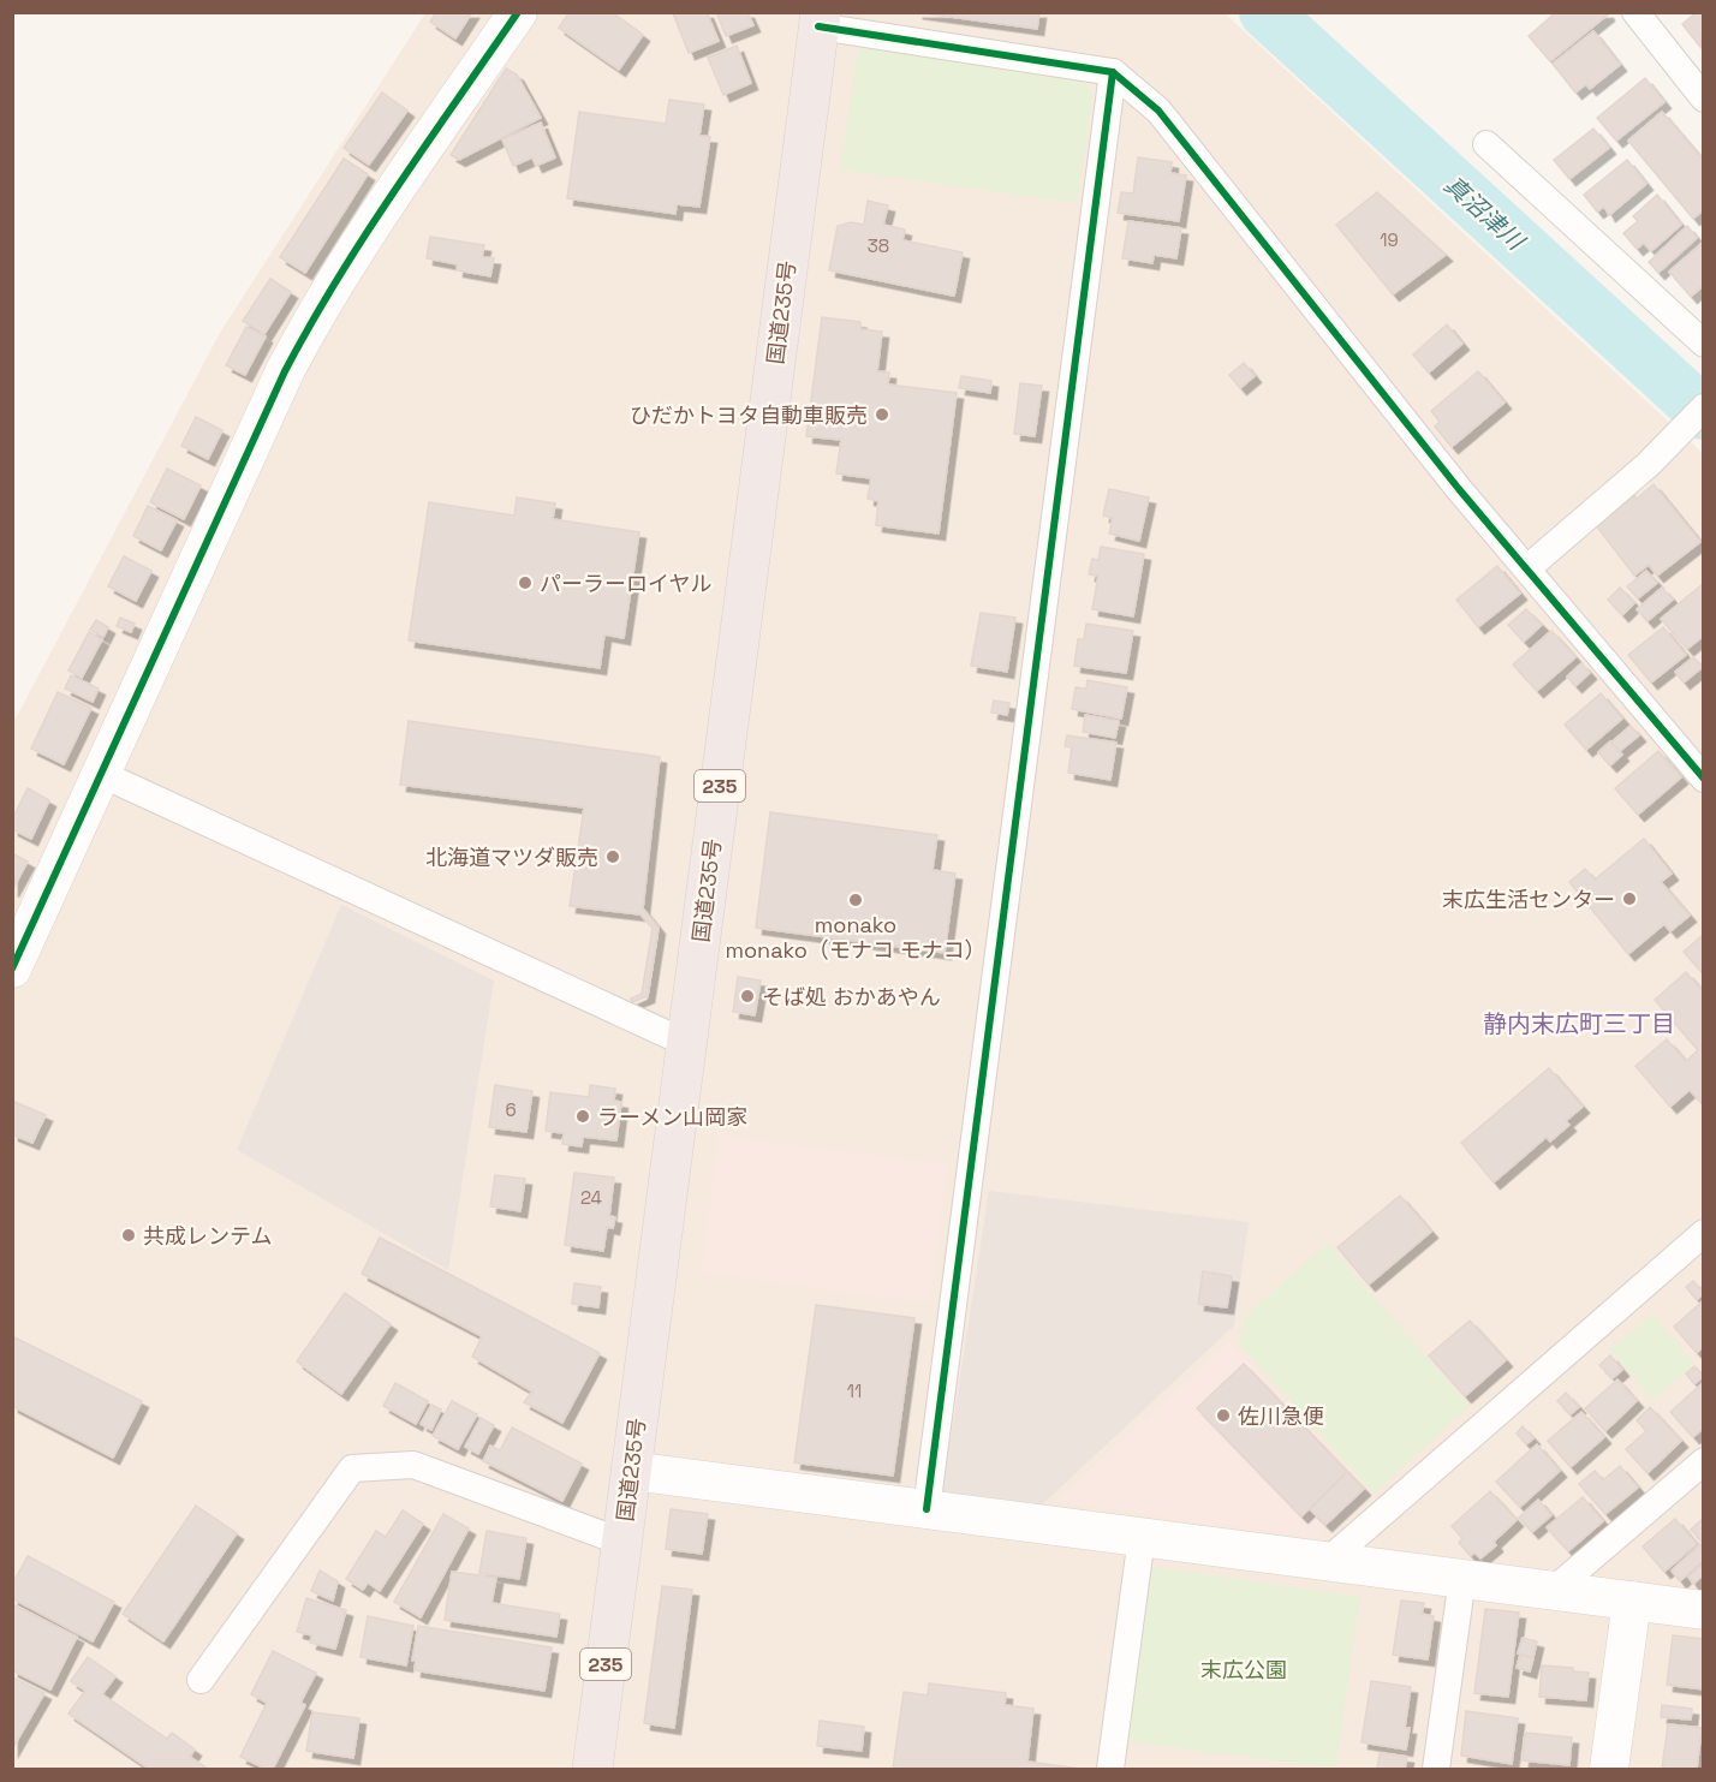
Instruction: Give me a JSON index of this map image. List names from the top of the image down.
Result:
{
  "streets": {
    "highway": ["国道235号", "235"]
  },
  "districts": ["静内末広町三丁目"],
  "water": ["真沼津川"],
  "parks": ["末広公園"],
  "places": [
    "ひだかトヨタ自動車販売",
    "パーラーロイヤル",
    "北海道マツダ販売",
    "末広生活センター",
    "monako monako（モナコ モナコ）",
    "そば処 おかあやん",
    "ラーメン山岡家",
    "共成レンテム",
    "佐川急便"
  ],
  "house_numbers": [
    "19",
    "38",
    "6",
    "24",
    "11"
  ]
}
